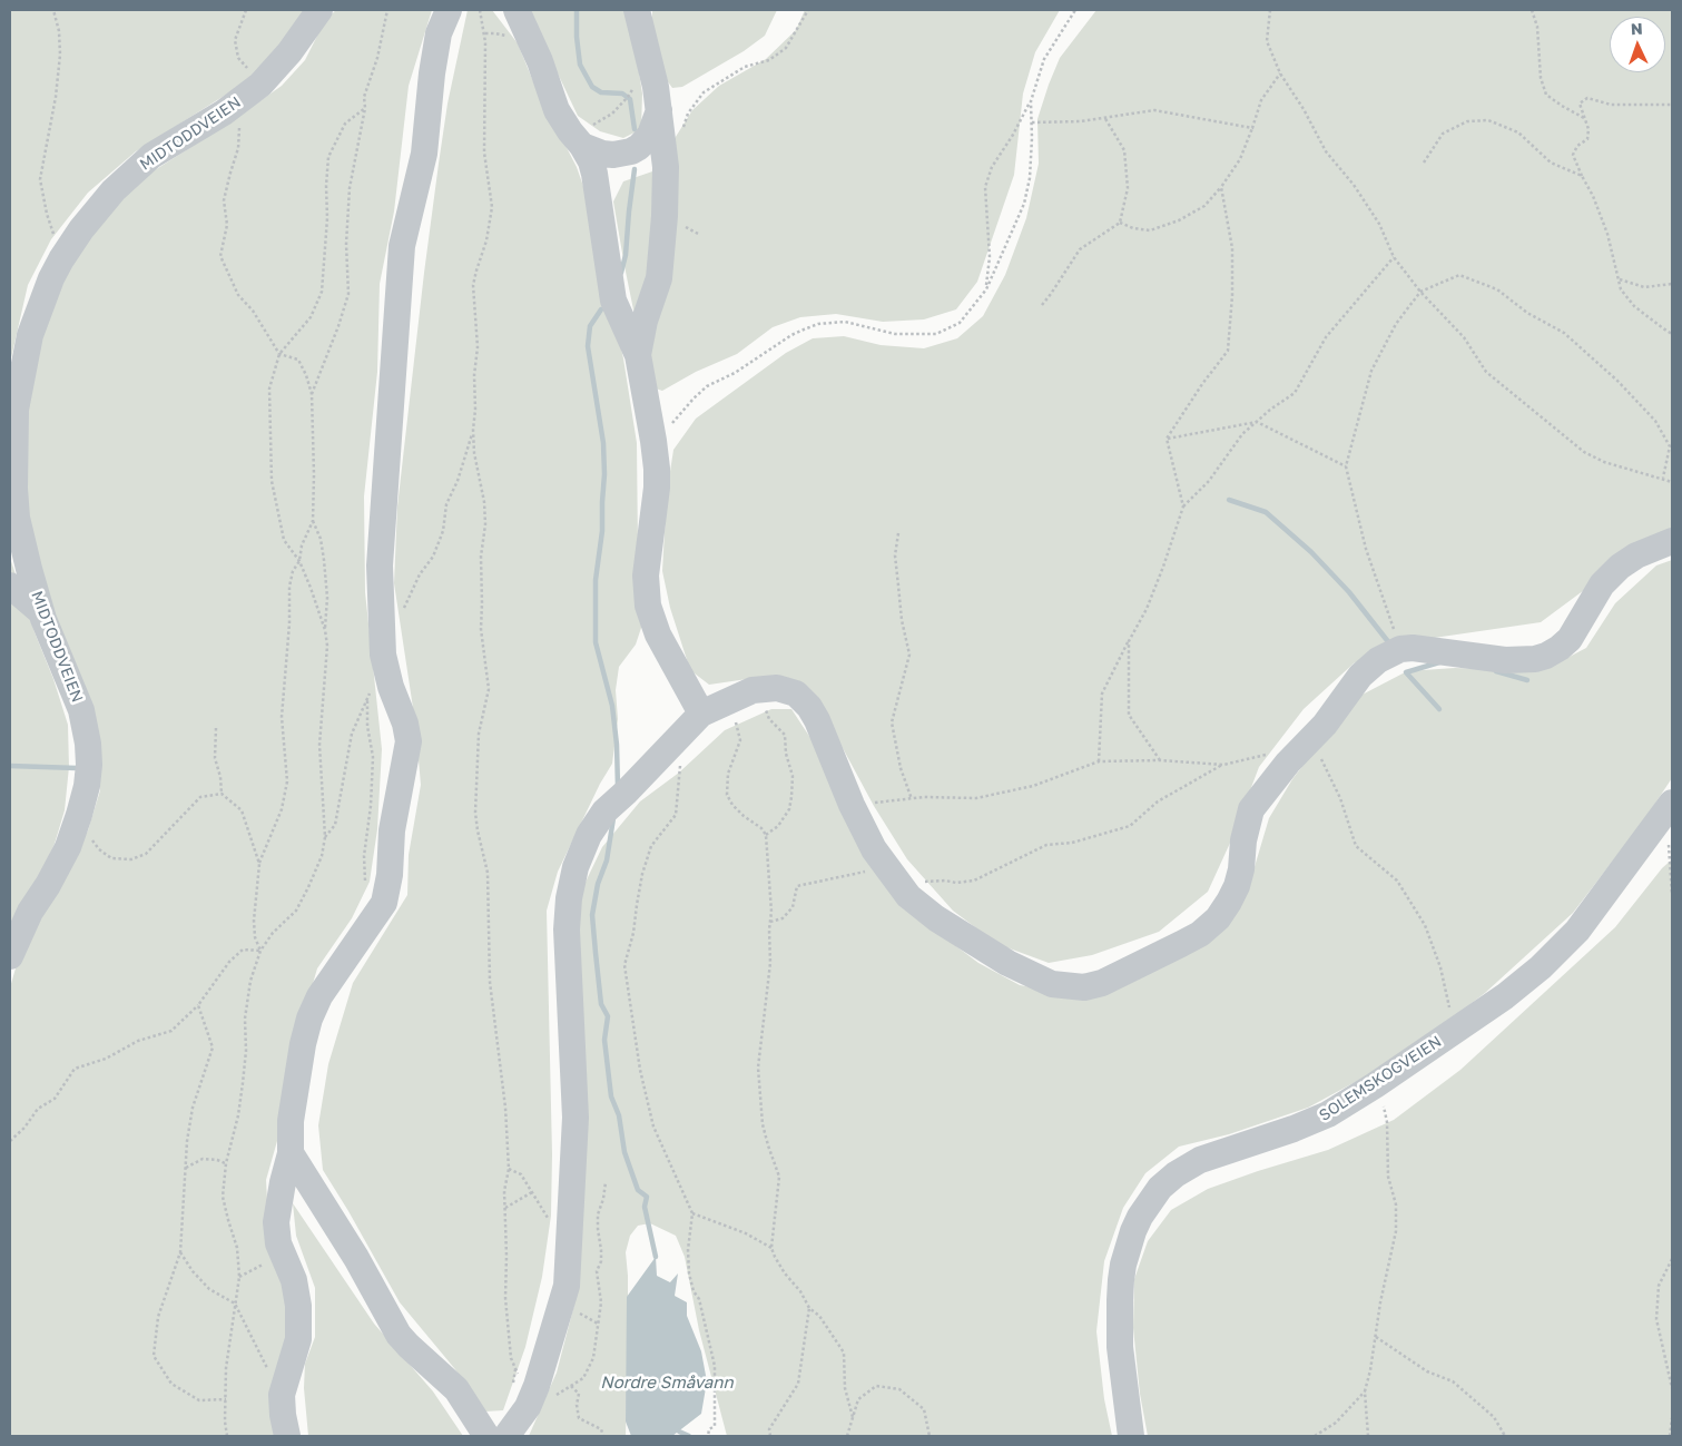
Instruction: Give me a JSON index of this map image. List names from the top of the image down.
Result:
{
  "streets": {
    "street": ["MIDTODDVEIEN", "SOLEMSKOGVEIEN"]
  },
  "water": ["Nordre Småvann"],
  "north": "top"
}
